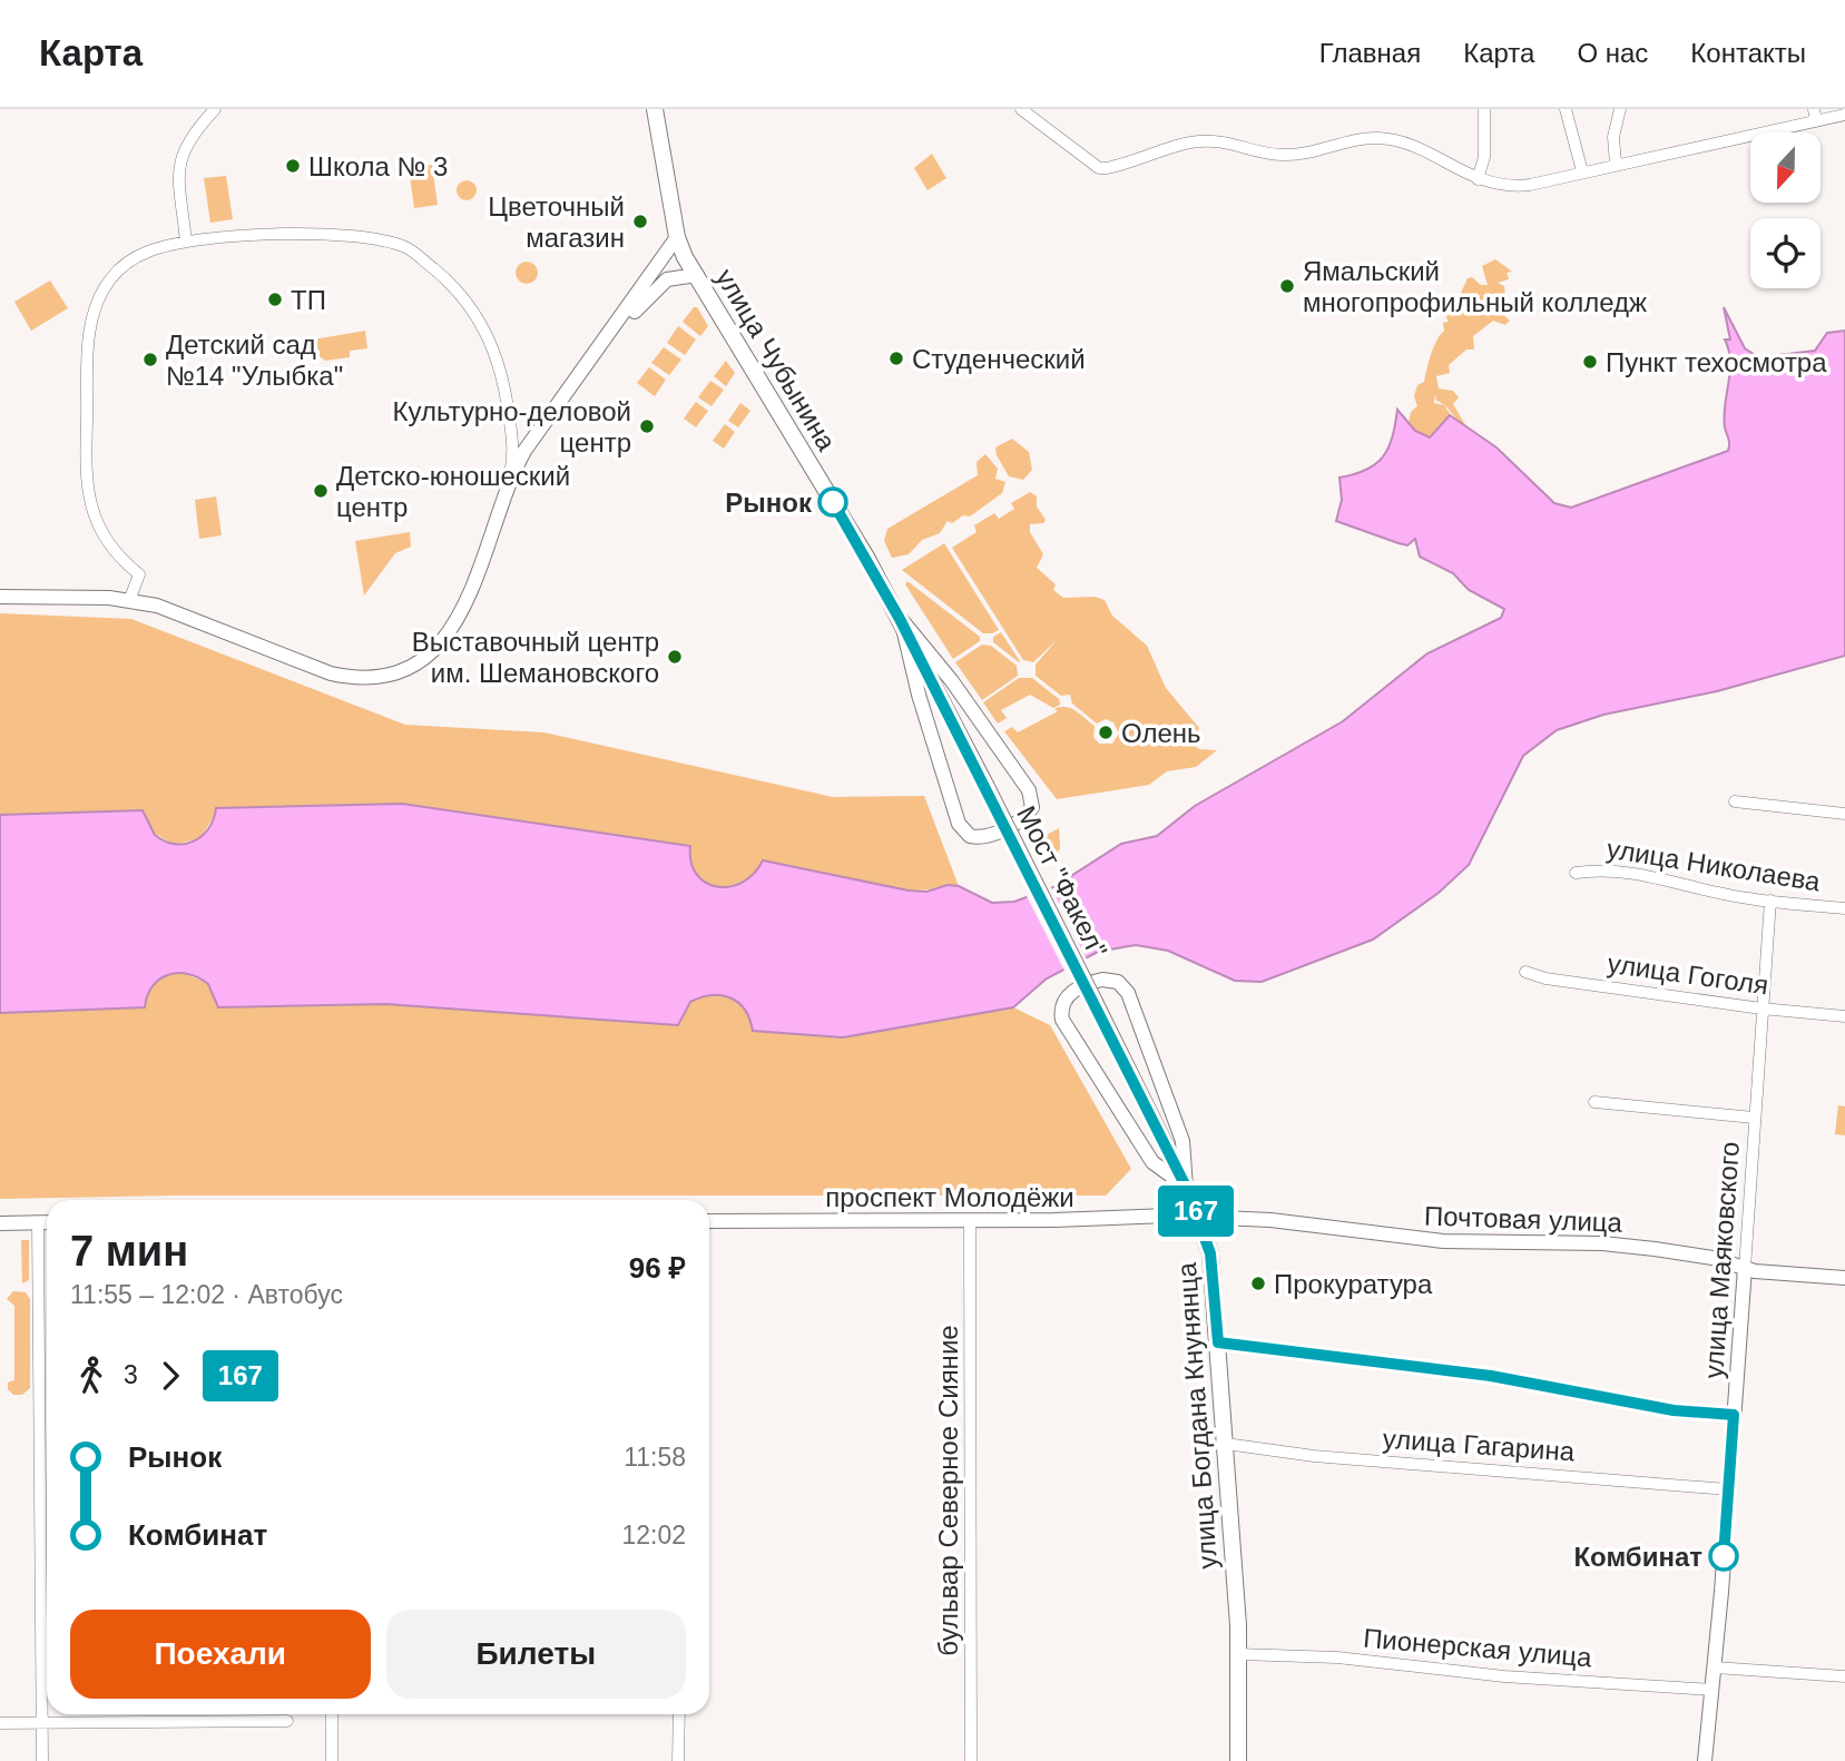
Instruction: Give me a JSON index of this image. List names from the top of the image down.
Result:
{
  "streets": {
    "main road": ["улица Чубынина", "Мост \"Факел\"", "улица Богдана Кнунянца"],
    "street": [
      "улица Николаева",
      "улица Гоголя",
      "проспект Молодёжи",
      "Почтовая улица",
      "улица Маяковского",
      "улица Гагарина",
      "бульвар Северное Сияние",
      "Пионерская улица"
    ]
  },
  "crossings": [
    ["улица Чубынина", "Мост \"Факел\""],
    ["улица Николаева", "улица Маяковского"],
    ["Мост \"Факел\"", "улица Богдана Кнунянца"],
    ["улица Гоголя", "улица Маяковского"],
    ["проспект Молодёжи", "Почтовая улица"],
    ["проспект Молодёжи", "улица Богдана Кнунянца"],
    ["проспект Молодёжи", "бульвар Северное Сияние"],
    ["Почтовая улица", "улица Маяковского"],
    ["Почтовая улица", "улица Богдана Кнунянца"],
    ["улица Маяковского", "улица Гагарина"],
    ["улица Маяковского", "Пионерская улица"],
    ["улица Богдана Кнунянца", "улица Гагарина"],
    ["улица Богдана Кнунянца", "Пионерская улица"]
  ],
  "places": [
    "Школа № 3",
    "Цветочный магазин",
    "Ямальский многопрофильный колледж",
    "ТП",
    "Студенческий",
    "Детский сад №14 \"Улыбка\"",
    "Пункт техосмотра",
    "Культурно-деловой центр",
    "Детско-юношеский центр",
    "Рынок",
    "Выставочный центр им. Шемановского",
    "Олень",
    "Прокуратура",
    "Комбинат"
  ],
  "lines": ["bus line 167"],
  "north": "bottom",
  "page": {
    "header": "Карта",
    "nav": [
      "Главная",
      "Карта",
      "О нас",
      "Контакты"
    ],
    "on_map": "167",
    "heading": ["7 мин", "11:55 – 12:02 · Автобус", "96 ₽"],
    "legs": ["3", "167"],
    "list": [
      {
        "name": "Рынок",
        "value": "11:58"
      },
      {
        "name": "Комбинат",
        "value": "12:02"
      }
    ],
    "buttons": ["Поехали", "Билеты"]
  }
}
